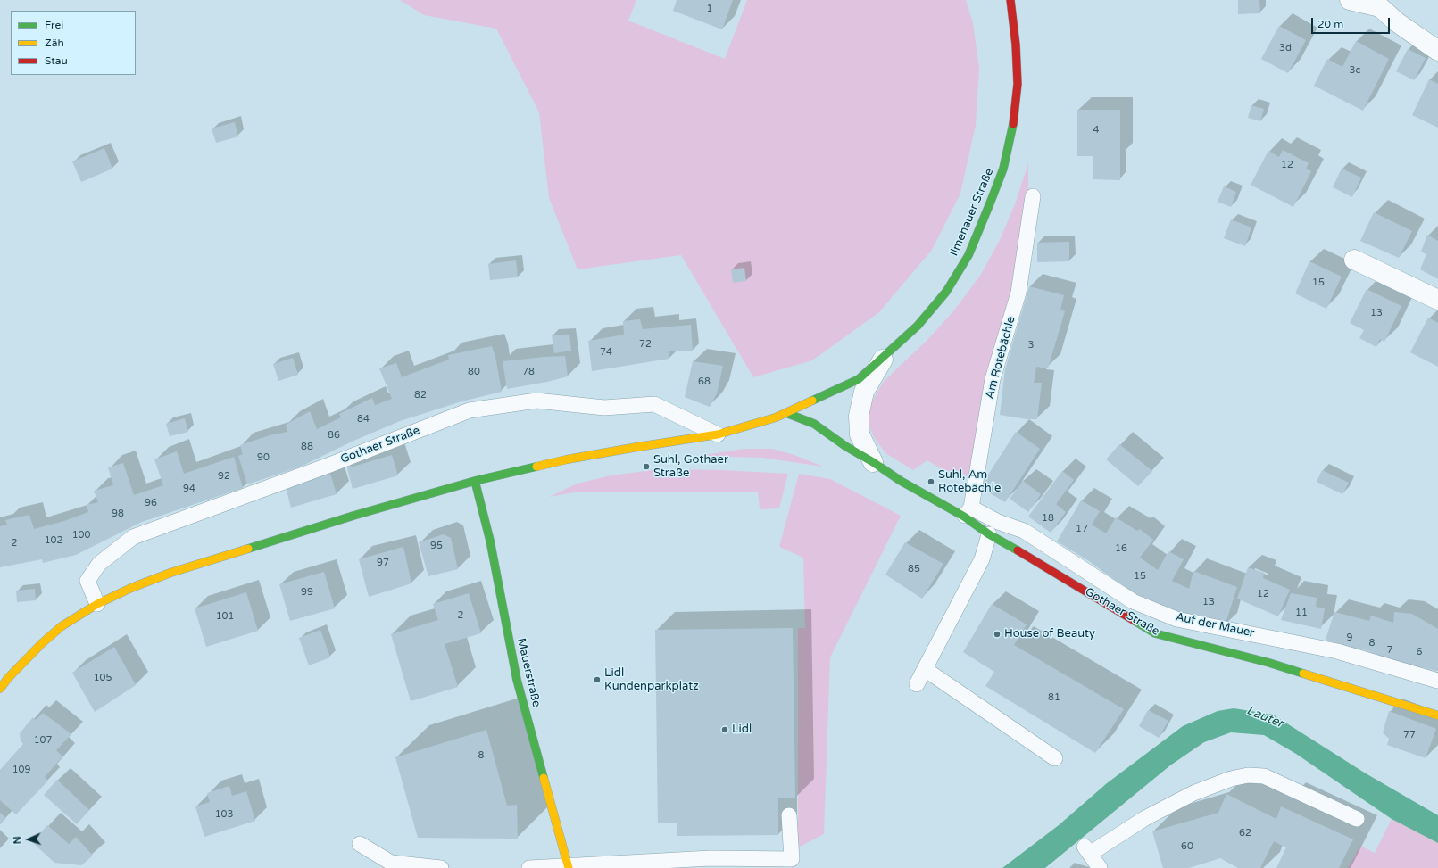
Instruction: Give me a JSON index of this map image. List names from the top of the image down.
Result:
{
  "streets": {
    "main road": ["Ilmenauer Straße", "Gothaer Straße", "Mauerstraße"],
    "lane": ["Am Rotebächle", "Auf der Mauer"]
  },
  "crossings": [
    ["Ilmenauer Straße", "Gothaer Straße"],
    ["Am Rotebächle", "Gothaer Straße"],
    ["Am Rotebächle", "Auf der Mauer"],
    ["Gothaer Straße", "Auf der Mauer"]
  ],
  "water": ["Lauter"],
  "places": [
    "Suhl, Gothaer Straße",
    "Suhl, Am Rotebächle",
    "House of Beauty",
    "Lidl Kundenparkplatz",
    "Lidl"
  ],
  "house_numbers": [
    "1",
    "3d",
    "3c",
    "4",
    "12",
    "15",
    "13",
    "72",
    "3",
    "74",
    "80",
    "78",
    "68",
    "82",
    "84",
    "86",
    "88",
    "90",
    "92",
    "94",
    "96",
    "98",
    "18",
    "17",
    "100",
    "102",
    "2",
    "95",
    "16",
    "97",
    "85",
    "15",
    "99",
    "12",
    "13",
    "11",
    "2",
    "101",
    "9",
    "8",
    "7",
    "6",
    "105",
    "81",
    "77",
    "107",
    "8",
    "109",
    "103",
    "62",
    "60"
  ],
  "legend": ["Frei", "Zäh", "Stau"],
  "scale_bar": "20 m",
  "north": "left"
}
